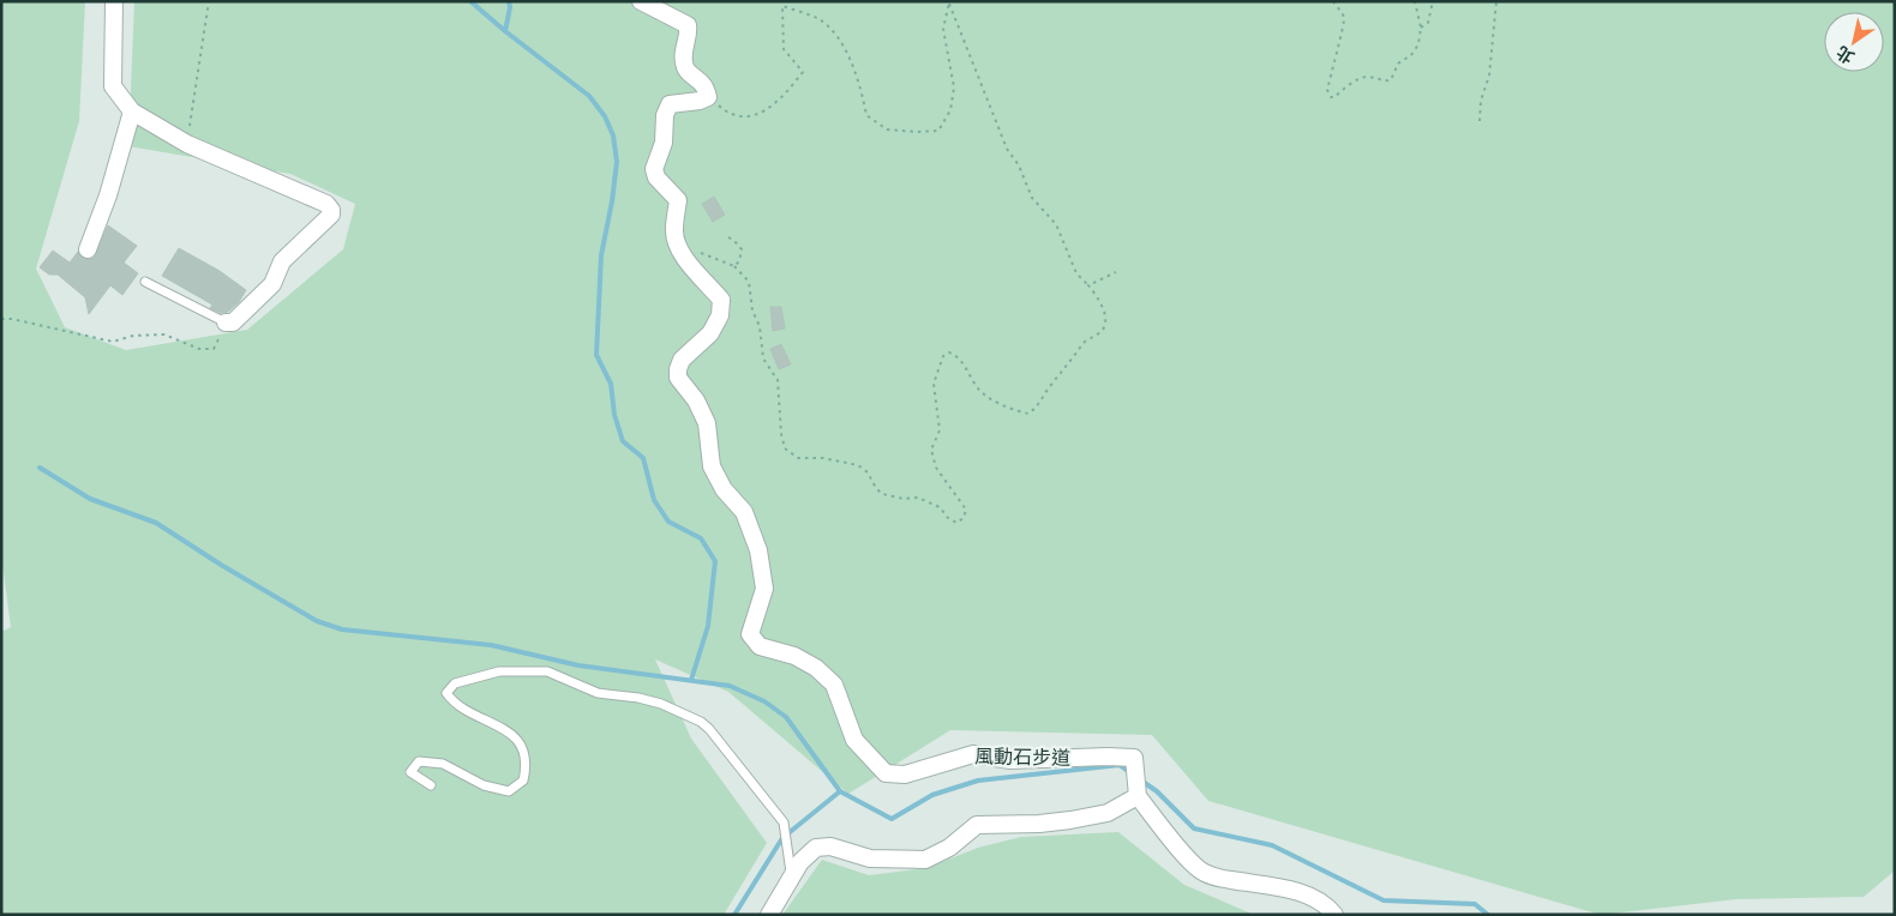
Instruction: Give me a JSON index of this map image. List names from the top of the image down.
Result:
{
  "streets": {
    "street": ["風動石步道"]
  },
  "north": "bottom left"
}
